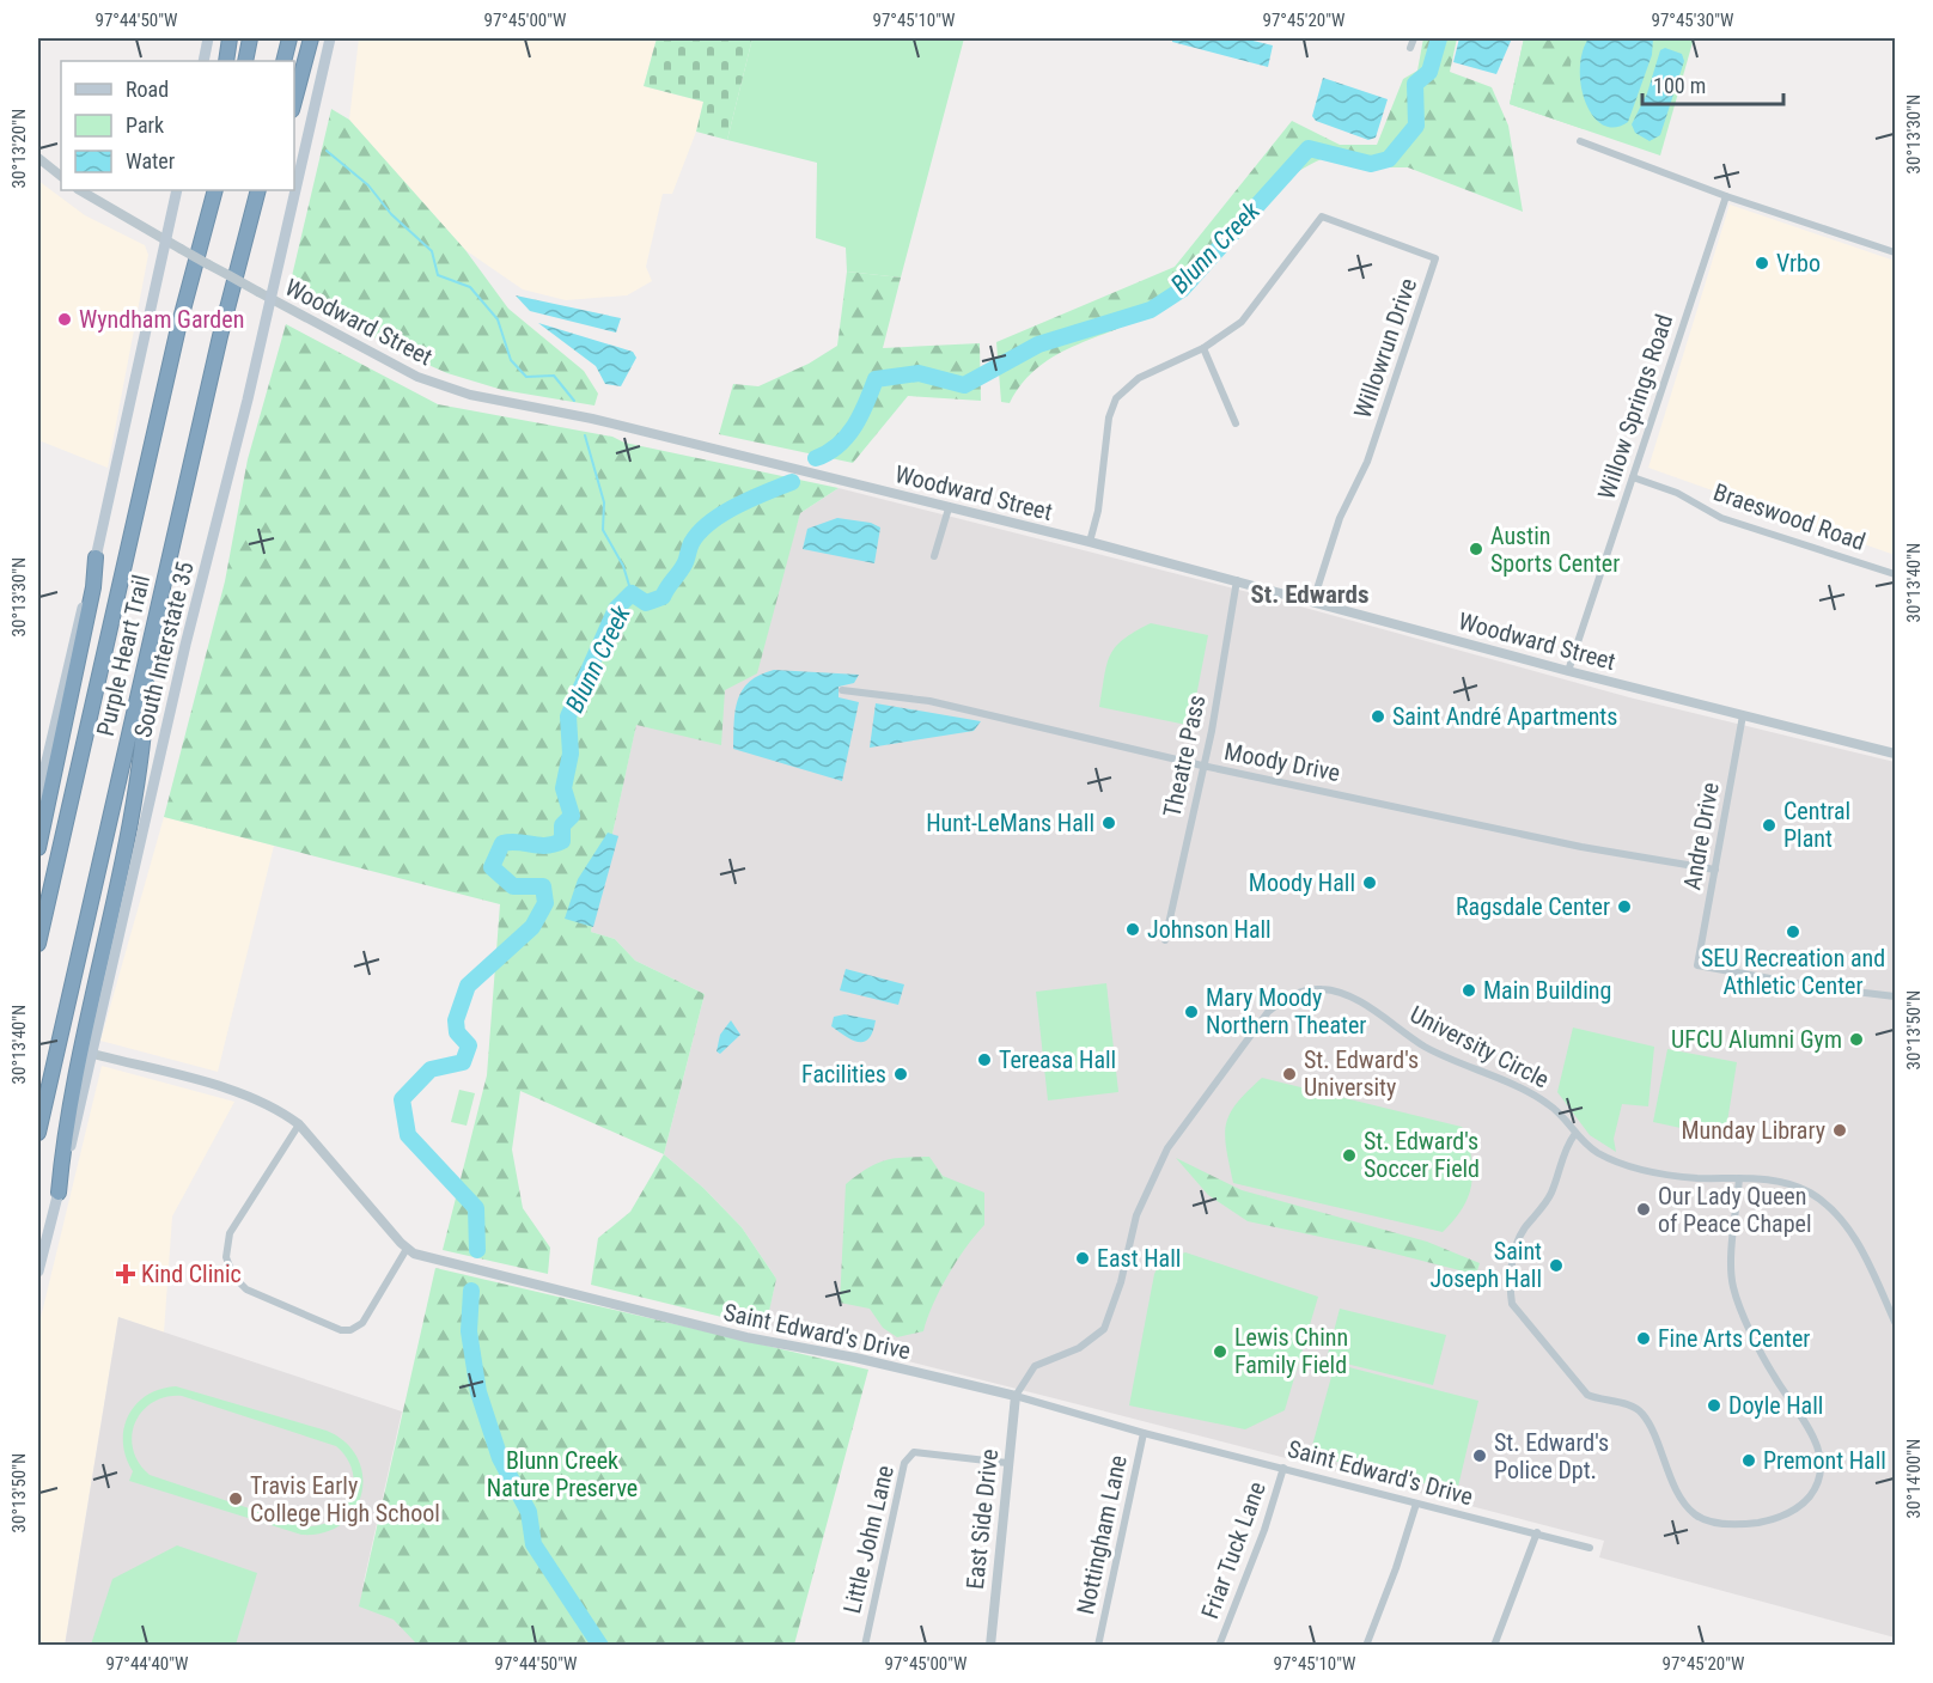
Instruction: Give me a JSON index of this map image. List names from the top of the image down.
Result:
{
  "streets": {
    "highway": ["Purple Heart Trail"],
    "main road": ["South Interstate 35"],
    "street": [
      "Woodward Street",
      "Willowrun Drive",
      "Willow Springs Road",
      "Braeswood Road",
      "Theatre Pass",
      "Moody Drive",
      "Andre Drive",
      "University Circle",
      "Saint Edward's Drive",
      "East Side Drive",
      "Nottingham Lane",
      "Little John Lane",
      "Friar Tuck Lane"
    ]
  },
  "crossings": [
    ["Woodward Street", "Willowrun Drive"],
    ["Woodward Street", "Willow Springs Road"],
    ["Woodward Street", "South Interstate 35"],
    ["Woodward Street", "Theatre Pass"],
    ["Woodward Street", "Andre Drive"],
    ["Willow Springs Road", "Braeswood Road"],
    ["Theatre Pass", "Moody Drive"],
    ["Moody Drive", "Andre Drive"],
    ["University Circle", "Saint Edward's Drive"],
    ["University Circle", "East Side Drive"],
    ["Saint Edward's Drive", "East Side Drive"],
    ["Saint Edward's Drive", "Nottingham Lane"],
    ["Saint Edward's Drive", "Friar Tuck Lane"],
    ["East Side Drive", "Little John Lane"]
  ],
  "districts": ["St. Edwards"],
  "water": ["Blunn Creek"],
  "parks": ["Blunn Creek Nature Preserve"],
  "places": {
    "other": [
      "Vrbo",
      "Wyndham Garden",
      "Austin Sports Center",
      "Saint André Apartments",
      "Hunt-LeMans Hall",
      "Central Plant",
      "Moody Hall",
      "Ragsdale Center",
      "Johnson Hall",
      "SEU Recreation and Athletic Center",
      "Main Building",
      "Mary Moody Northern Theater",
      "UFCU Alumni Gym",
      "Tereasa Hall",
      "Facilities",
      "St. Edward's University",
      "Munday Library",
      "St. Edward's Soccer Field",
      "Our Lady Queen of Peace Chapel",
      "East Hall",
      "Saint Joseph Hall",
      "Fine Arts Center",
      "Lewis Chinn Family Field",
      "Doyle Hall",
      "St. Edward's Police Dpt.",
      "Premont Hall",
      "Travis Early College High School"
    ],
    "health": ["Kind Clinic"]
  },
  "legend": ["Road", "Park", "Water"],
  "scale_bar": "100 m",
  "coordinates": [
    "97°44'50\"W",
    "97°45'00\"W",
    "97°45'10\"W",
    "97°45'20\"W",
    "97°45'30\"W",
    "30°13'30\"N",
    "30°13'20\"N",
    "30°13'40\"N",
    "30°13'50\"N",
    "30°14'00\"N",
    "97°44'40\"W"
  ]
}
